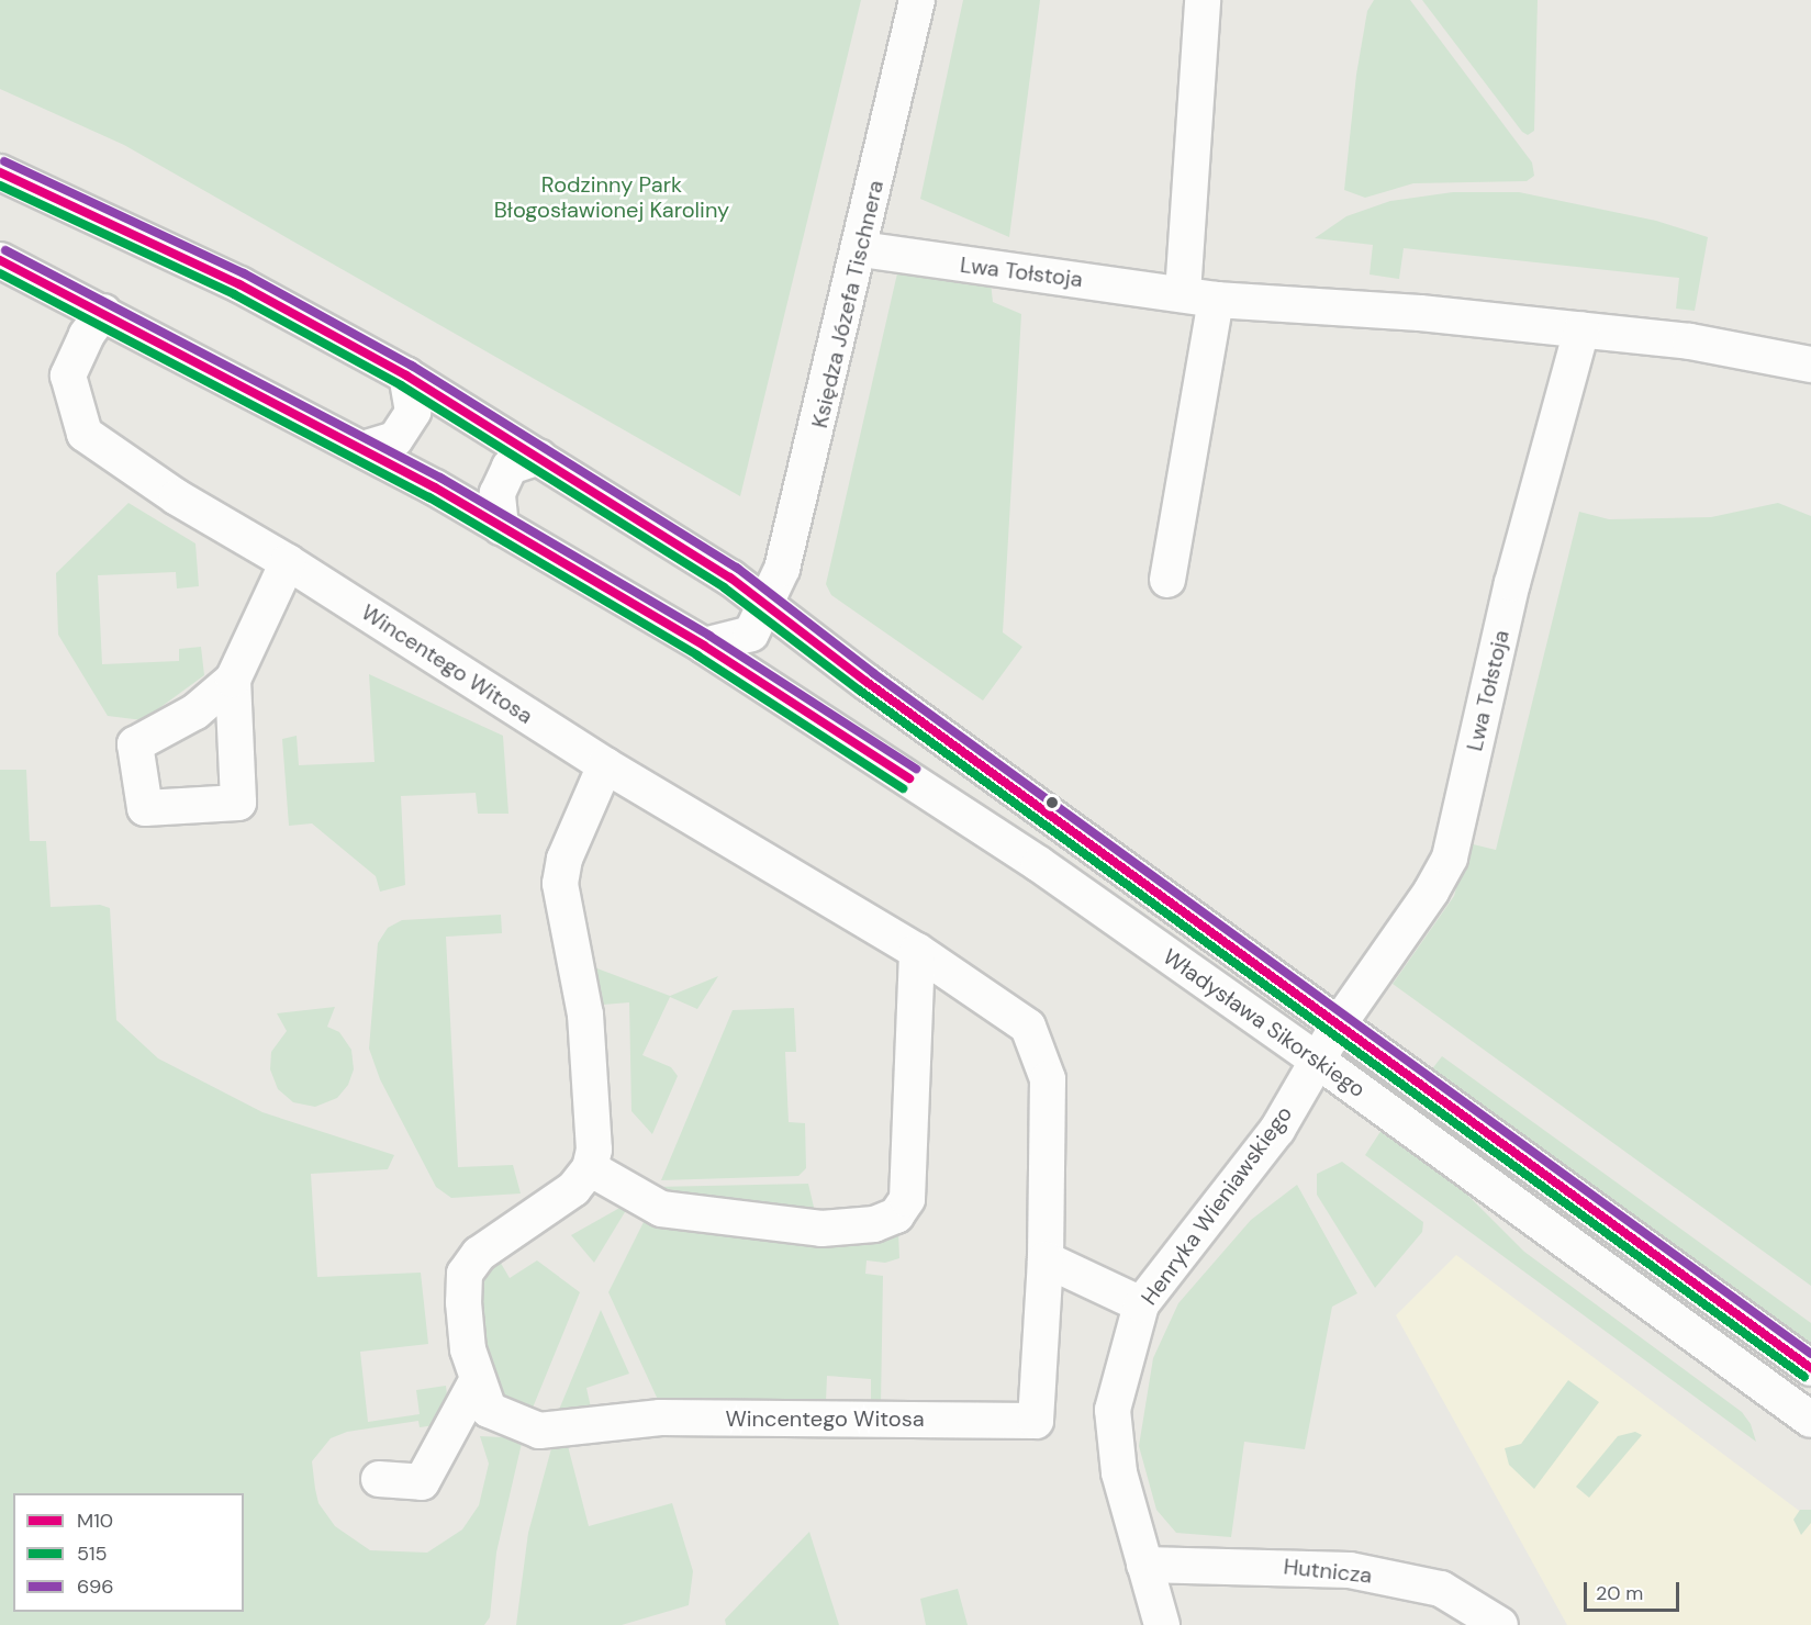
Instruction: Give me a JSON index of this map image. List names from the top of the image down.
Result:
{
  "streets": {
    "street": [
      "Lwa Tołstoja",
      "Księdza Józefa Tischnera",
      "Wincentego Witosa",
      "Władysława Sikorskiego",
      "Henryka Wieniawskiego",
      "Hutnicza"
    ]
  },
  "crossings": [
    ["Lwa Tołstoja", "Księdza Józefa Tischnera"],
    ["Lwa Tołstoja", "Władysława Sikorskiego"],
    ["Lwa Tołstoja", "Henryka Wieniawskiego"],
    ["Księdza Józefa Tischnera", "Władysława Sikorskiego"],
    ["Wincentego Witosa", "Władysława Sikorskiego"],
    ["Władysława Sikorskiego", "Henryka Wieniawskiego"],
    ["Henryka Wieniawskiego", "Hutnicza"]
  ],
  "parks": ["Rodzinny Park Błogosławionej Karoliny"],
  "lines": ["transit line 696", "transit line M10", "transit line 515"],
  "legend": ["M10", "515", "696"],
  "scale_bar": "20 m"
}
